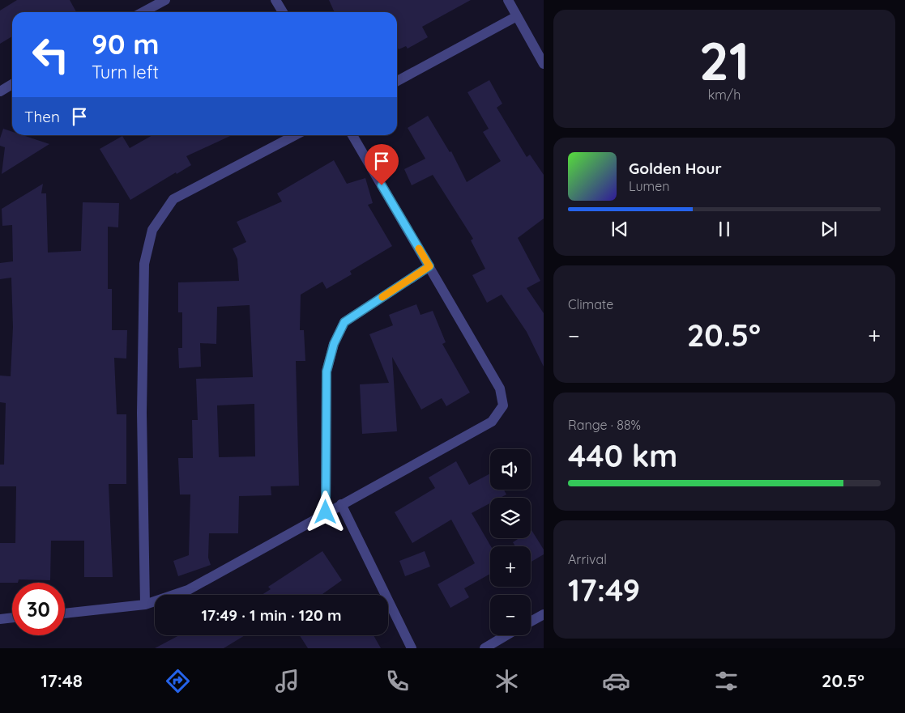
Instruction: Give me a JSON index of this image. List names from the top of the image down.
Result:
{
  "page": {
    "tile": [
      ["21", "km/h"],
      "Climate",
      ["Range · 88%", "440 km"],
      ["Arrival", "17:49"]
    ],
    "turn": ["90 m", "Turn left"],
    "then": "Then",
    "song": ["Golden Hour", "Lumen"],
    "heat": ["−", "20.5°", "+"],
    "map_buttons": ["+", "−"],
    "limit": "30",
    "trip": "17:49 · 1 min · 120 m",
    "tabs": ["17:48", "20.5°"]
  }
}
